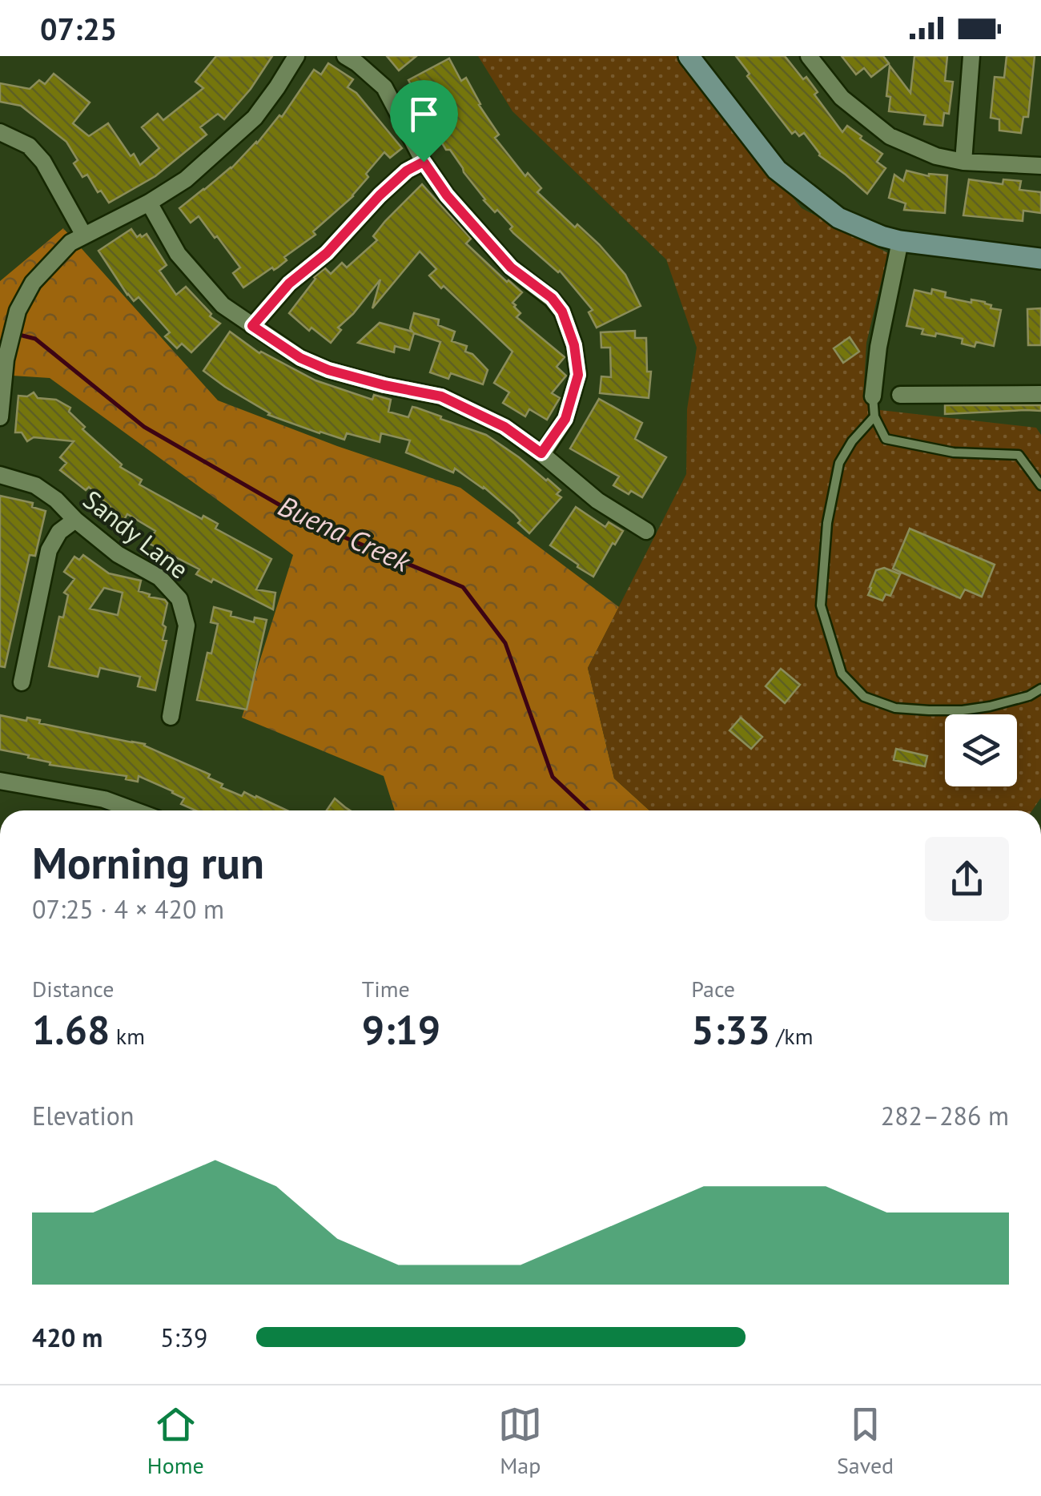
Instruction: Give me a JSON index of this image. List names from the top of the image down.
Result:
{
  "streets": {
    "street": ["Sandy Lane"]
  },
  "water": ["Buena Creek"],
  "page": {
    "status": "07:25",
    "heading": ["Morning run", "07:25 · 4 × 420 m"],
    "stats": [
      ["Distance", "1.68 km"],
      ["Time", "9:19"],
      ["Pace", "5:33 /km"]
    ],
    "chart": ["Elevation", "282–286 m"],
    "list": [
      {
        "name": "420 m",
        "note": "5:39"
      }
    ],
    "tabs": ["Home", "Map", "Saved"]
  }
}
